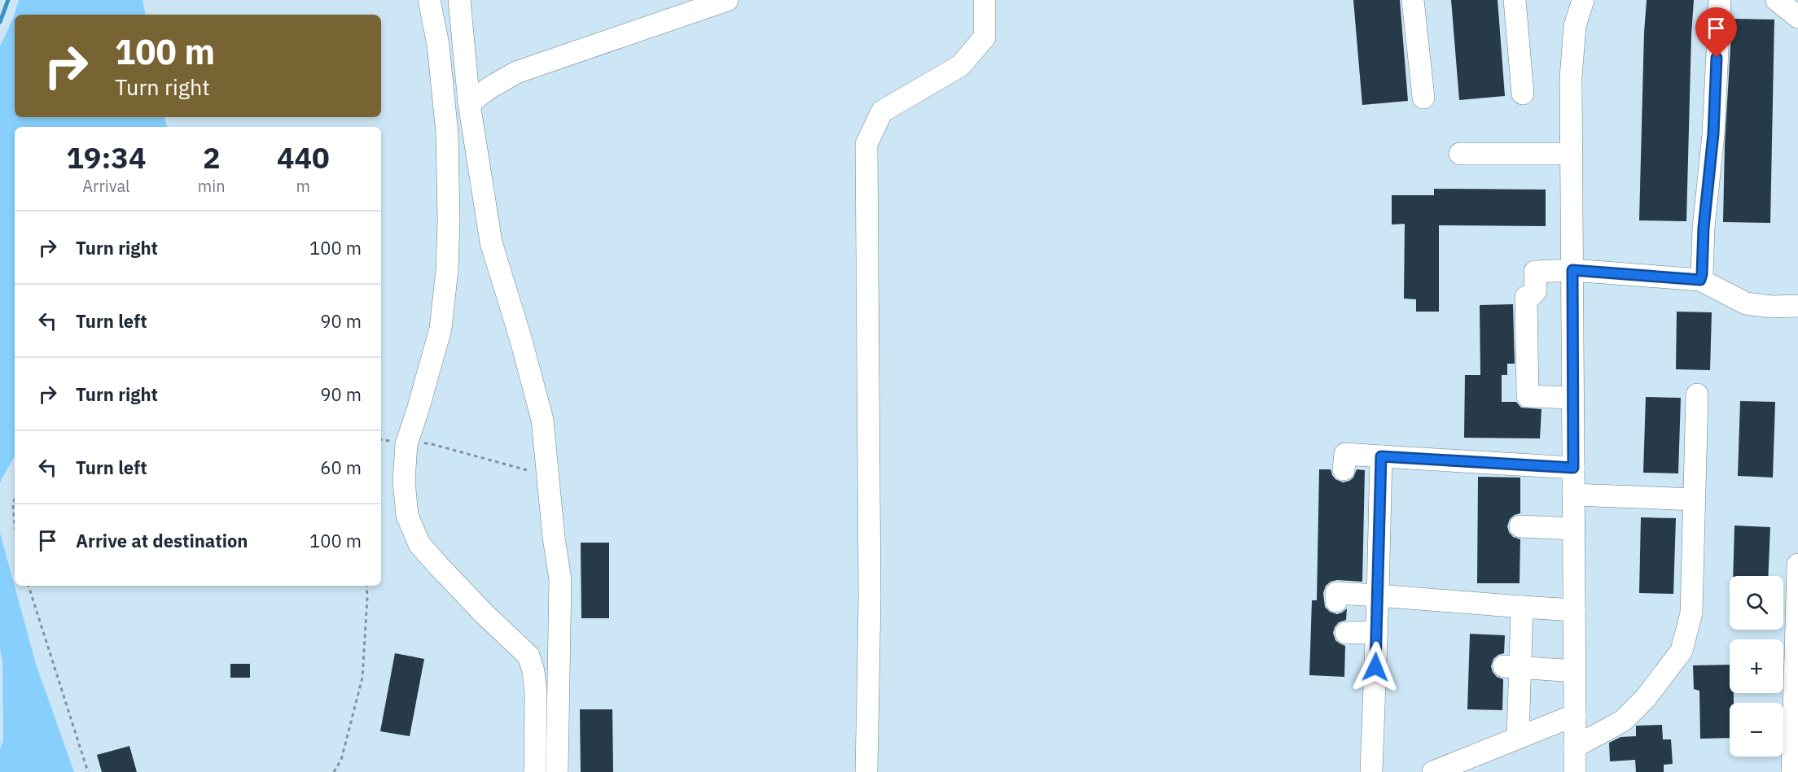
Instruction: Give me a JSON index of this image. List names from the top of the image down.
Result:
{
  "page": {
    "turn": ["100 m", "Turn right"],
    "eta": [
      "19:34",
      "Arrival",
      "2",
      "min",
      "440",
      "m"
    ],
    "list": [
      {
        "name": "Turn right",
        "value": "100 m"
      },
      {
        "name": "Turn left",
        "value": "90 m"
      },
      {
        "name": "Turn right",
        "value": "90 m"
      },
      {
        "name": "Turn left",
        "value": "60 m"
      },
      {
        "name": "Arrive at destination",
        "value": "100 m"
      }
    ],
    "map_buttons": ["+", "−"]
  }
}
